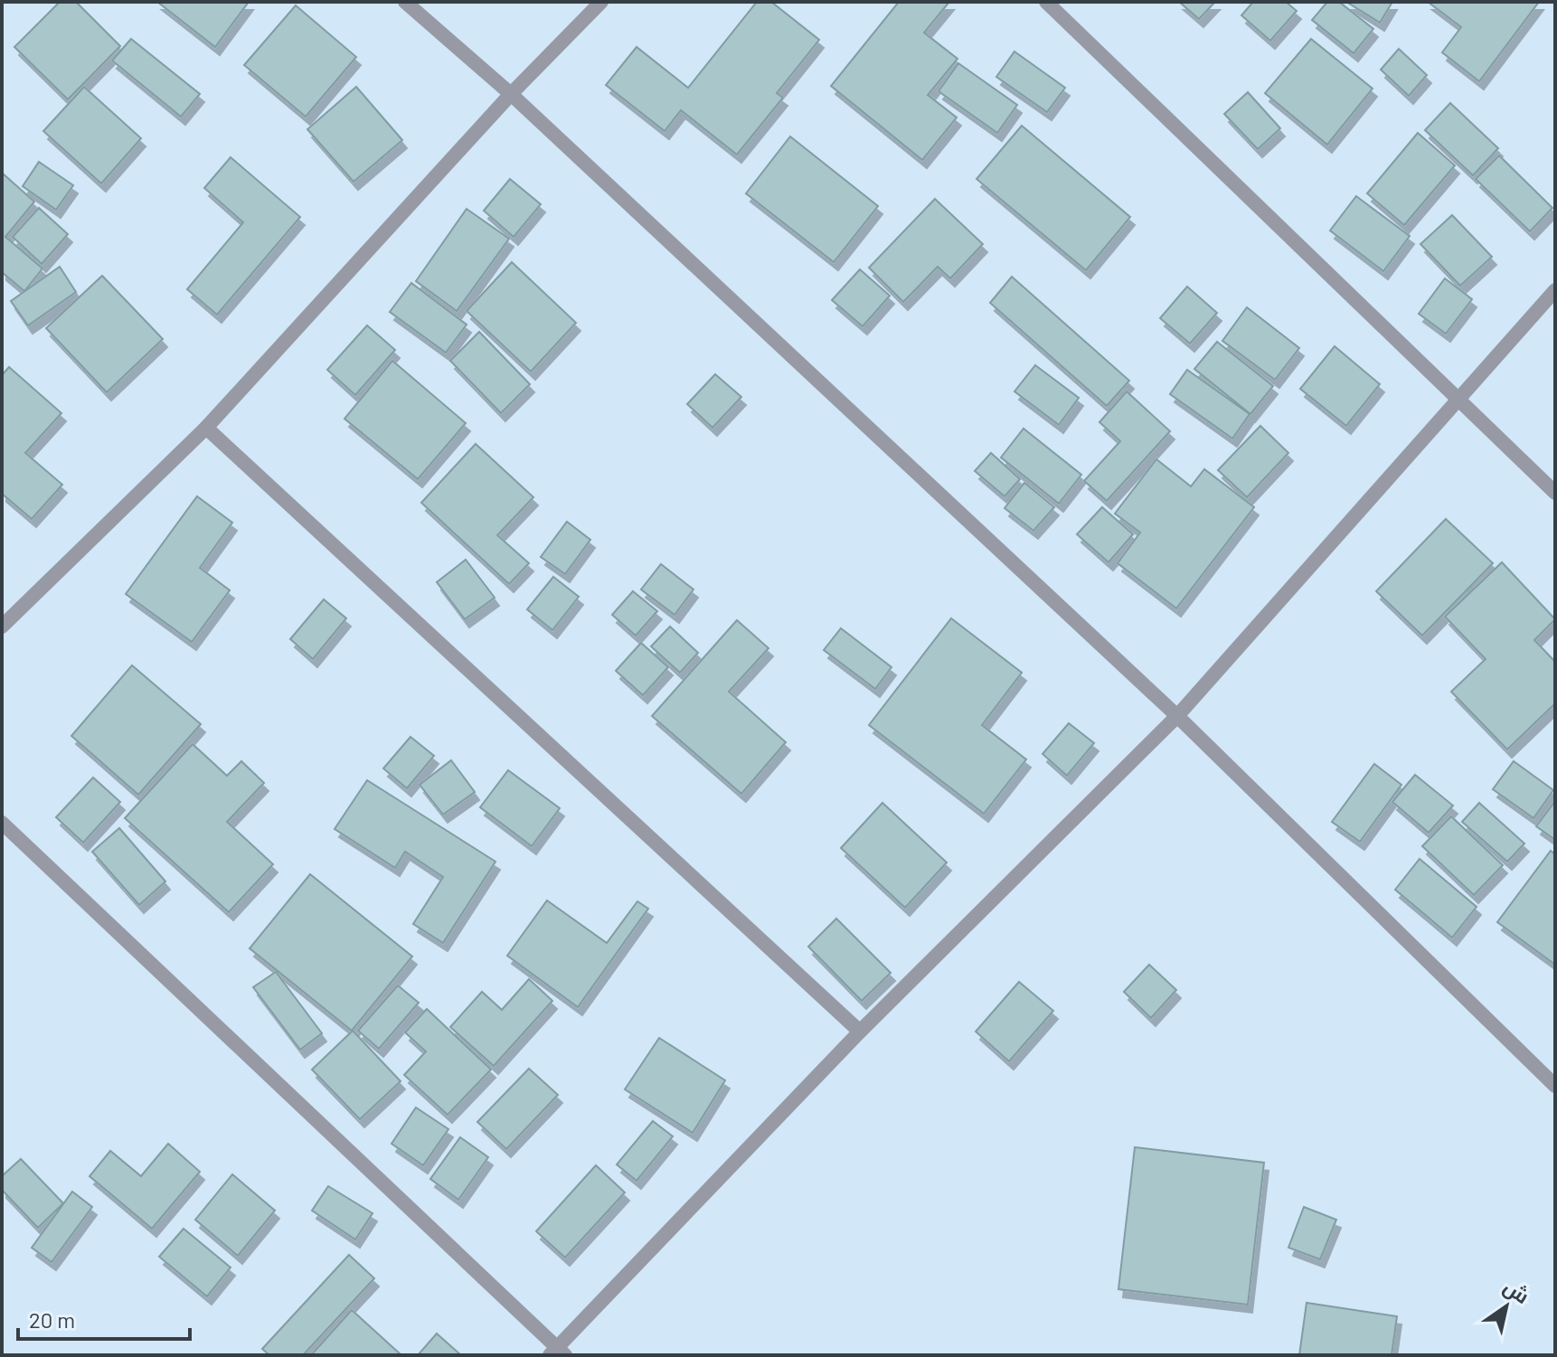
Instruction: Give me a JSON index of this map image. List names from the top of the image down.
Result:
{
  "scale_bar": "20 m",
  "north": "top right"
}
